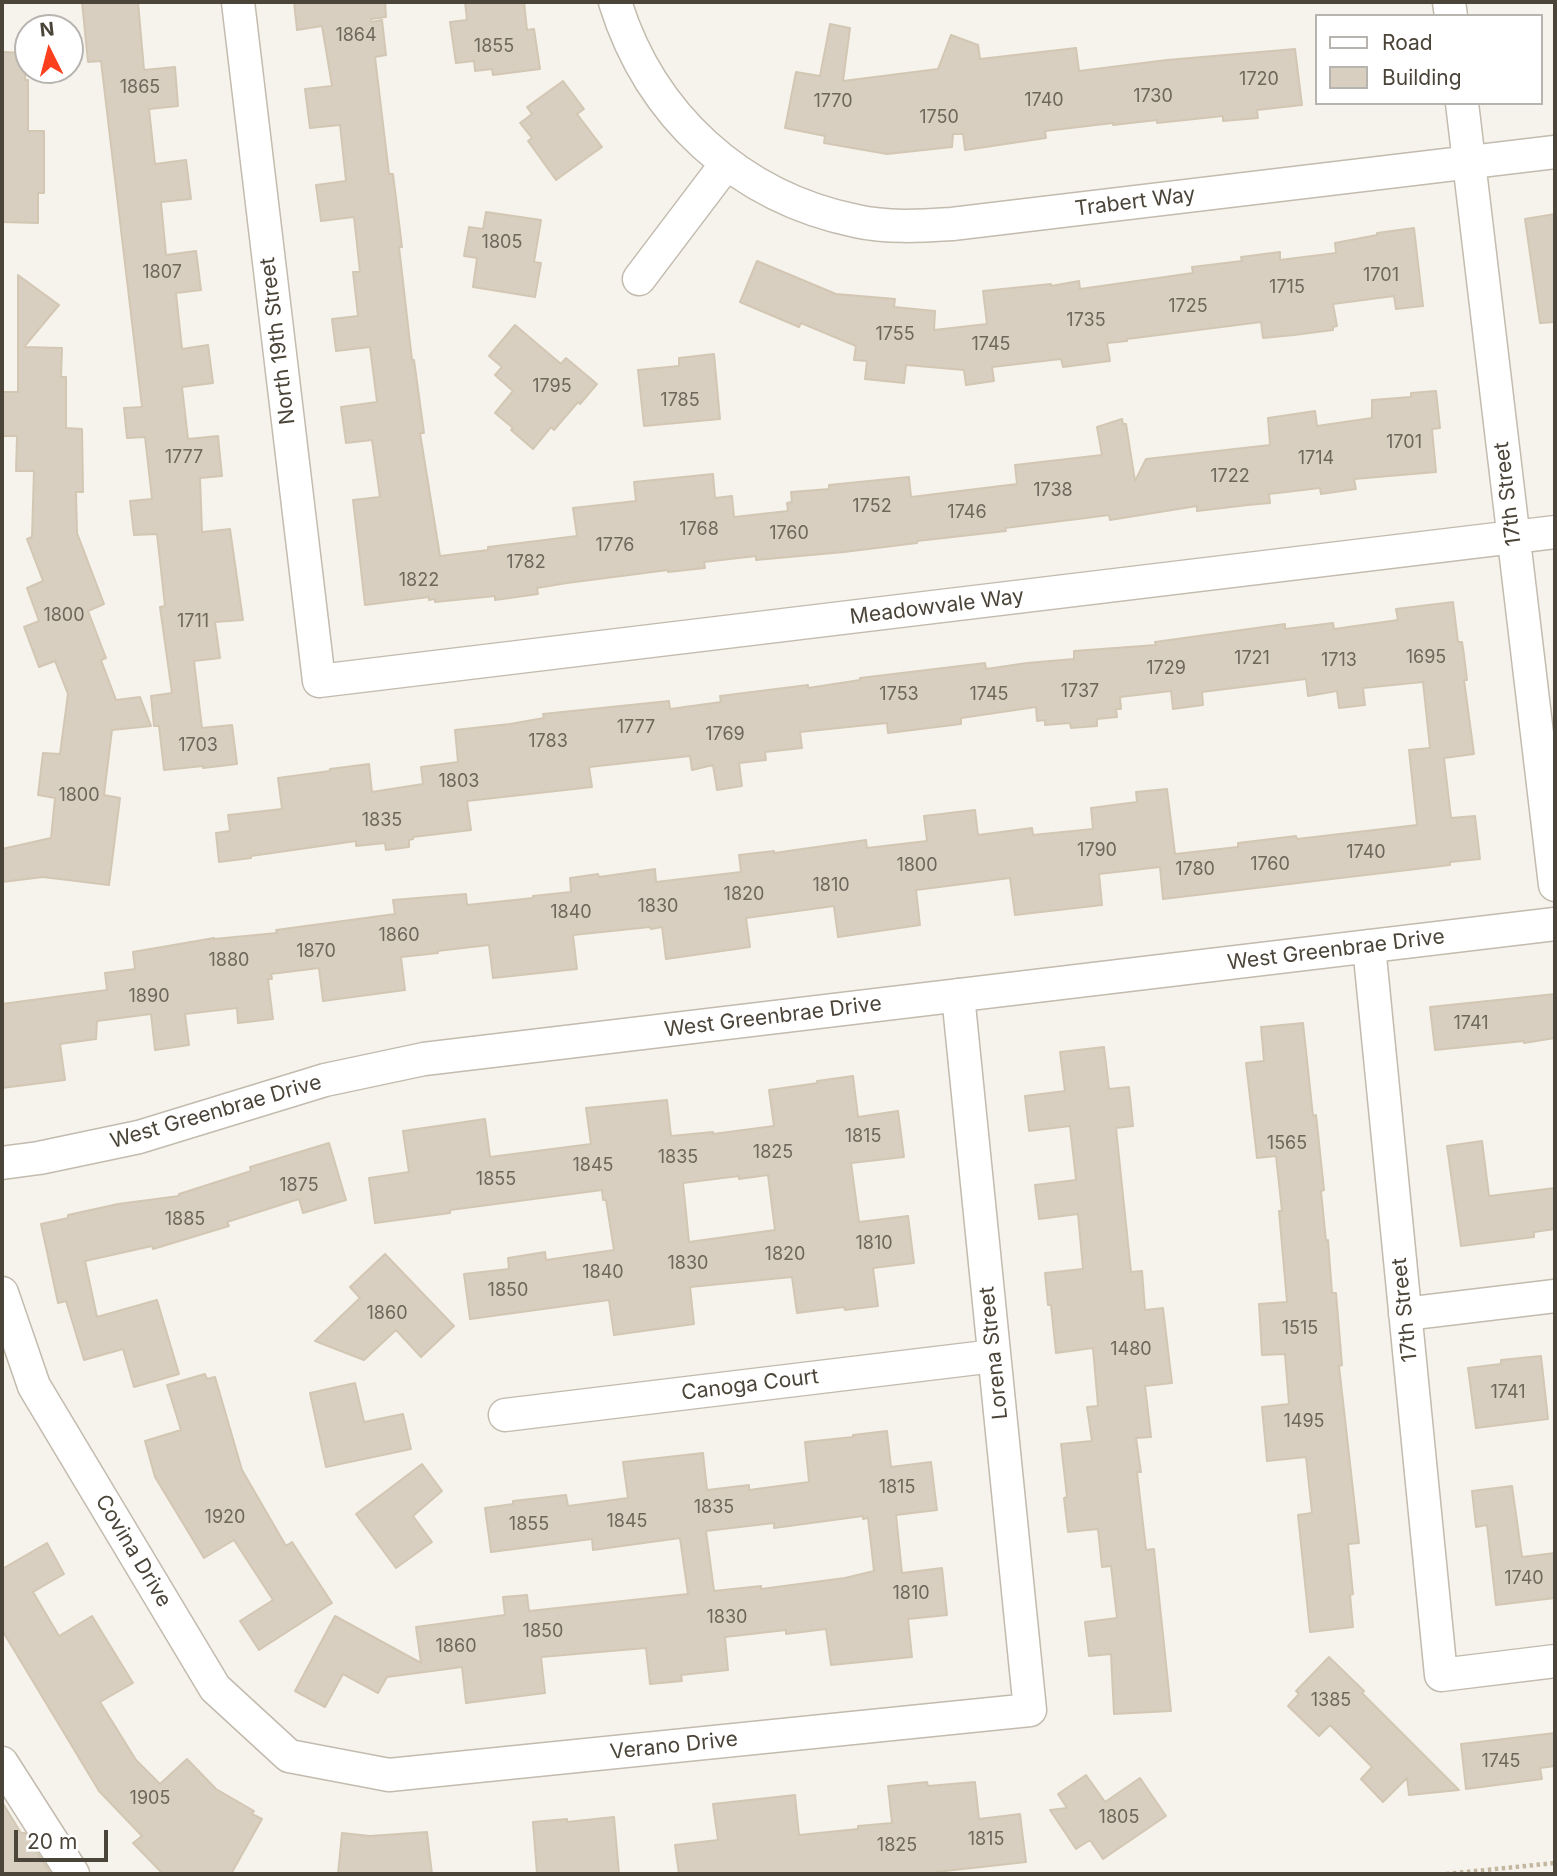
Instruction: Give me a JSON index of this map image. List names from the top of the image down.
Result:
{
  "streets": {
    "street": [
      "Trabert Way",
      "North 19th Street",
      "17th Street",
      "Meadowvale Way",
      "West Greenbrae Drive",
      "Lorena Street",
      "Canoga Court",
      "Covina Drive",
      "Verano Drive"
    ]
  },
  "crossings": [
    ["Trabert Way", "17th Street"],
    ["North 19th Street", "Meadowvale Way"],
    ["17th Street", "Meadowvale Way"],
    ["17th Street", "West Greenbrae Drive"],
    ["West Greenbrae Drive", "Lorena Street"],
    ["Lorena Street", "Canoga Court"],
    ["Lorena Street", "Verano Drive"],
    ["Covina Drive", "Verano Drive"]
  ],
  "house_numbers": [
    "1864",
    "1855",
    "1720",
    "1865",
    "1730",
    "1740",
    "1770",
    "1750",
    "1805",
    "1807",
    "1701",
    "1715",
    "1725",
    "1735",
    "1755",
    "1745",
    "1795",
    "1785",
    "1701",
    "1777",
    "1714",
    "1722",
    "1738",
    "1752",
    "1746",
    "1768",
    "1760",
    "1776",
    "1782",
    "1822",
    "1800",
    "1711",
    "1695",
    "1721",
    "1713",
    "1729",
    "1737",
    "1753",
    "1745",
    "1777",
    "1769",
    "1783",
    "1703",
    "1803",
    "1800",
    "1835",
    "1790",
    "1740",
    "1760",
    "1800",
    "1780",
    "1810",
    "1820",
    "1830",
    "1840",
    "1860",
    "1870",
    "1880",
    "1890",
    "1741",
    "1815",
    "1565",
    "1825",
    "1835",
    "1845",
    "1855",
    "1875",
    "1885",
    "1810",
    "1820",
    "1830",
    "1840",
    "1850",
    "1860",
    "1515",
    "1480",
    "1741",
    "1495",
    "1815",
    "1835",
    "1920",
    "1845",
    "1855",
    "1740",
    "1810",
    "1830",
    "1850",
    "1860",
    "1385",
    "1745",
    "1905",
    "1805",
    "1815",
    "1825"
  ],
  "legend": ["Road", "Building"],
  "scale_bar": "20 m",
  "north": "top"
}
